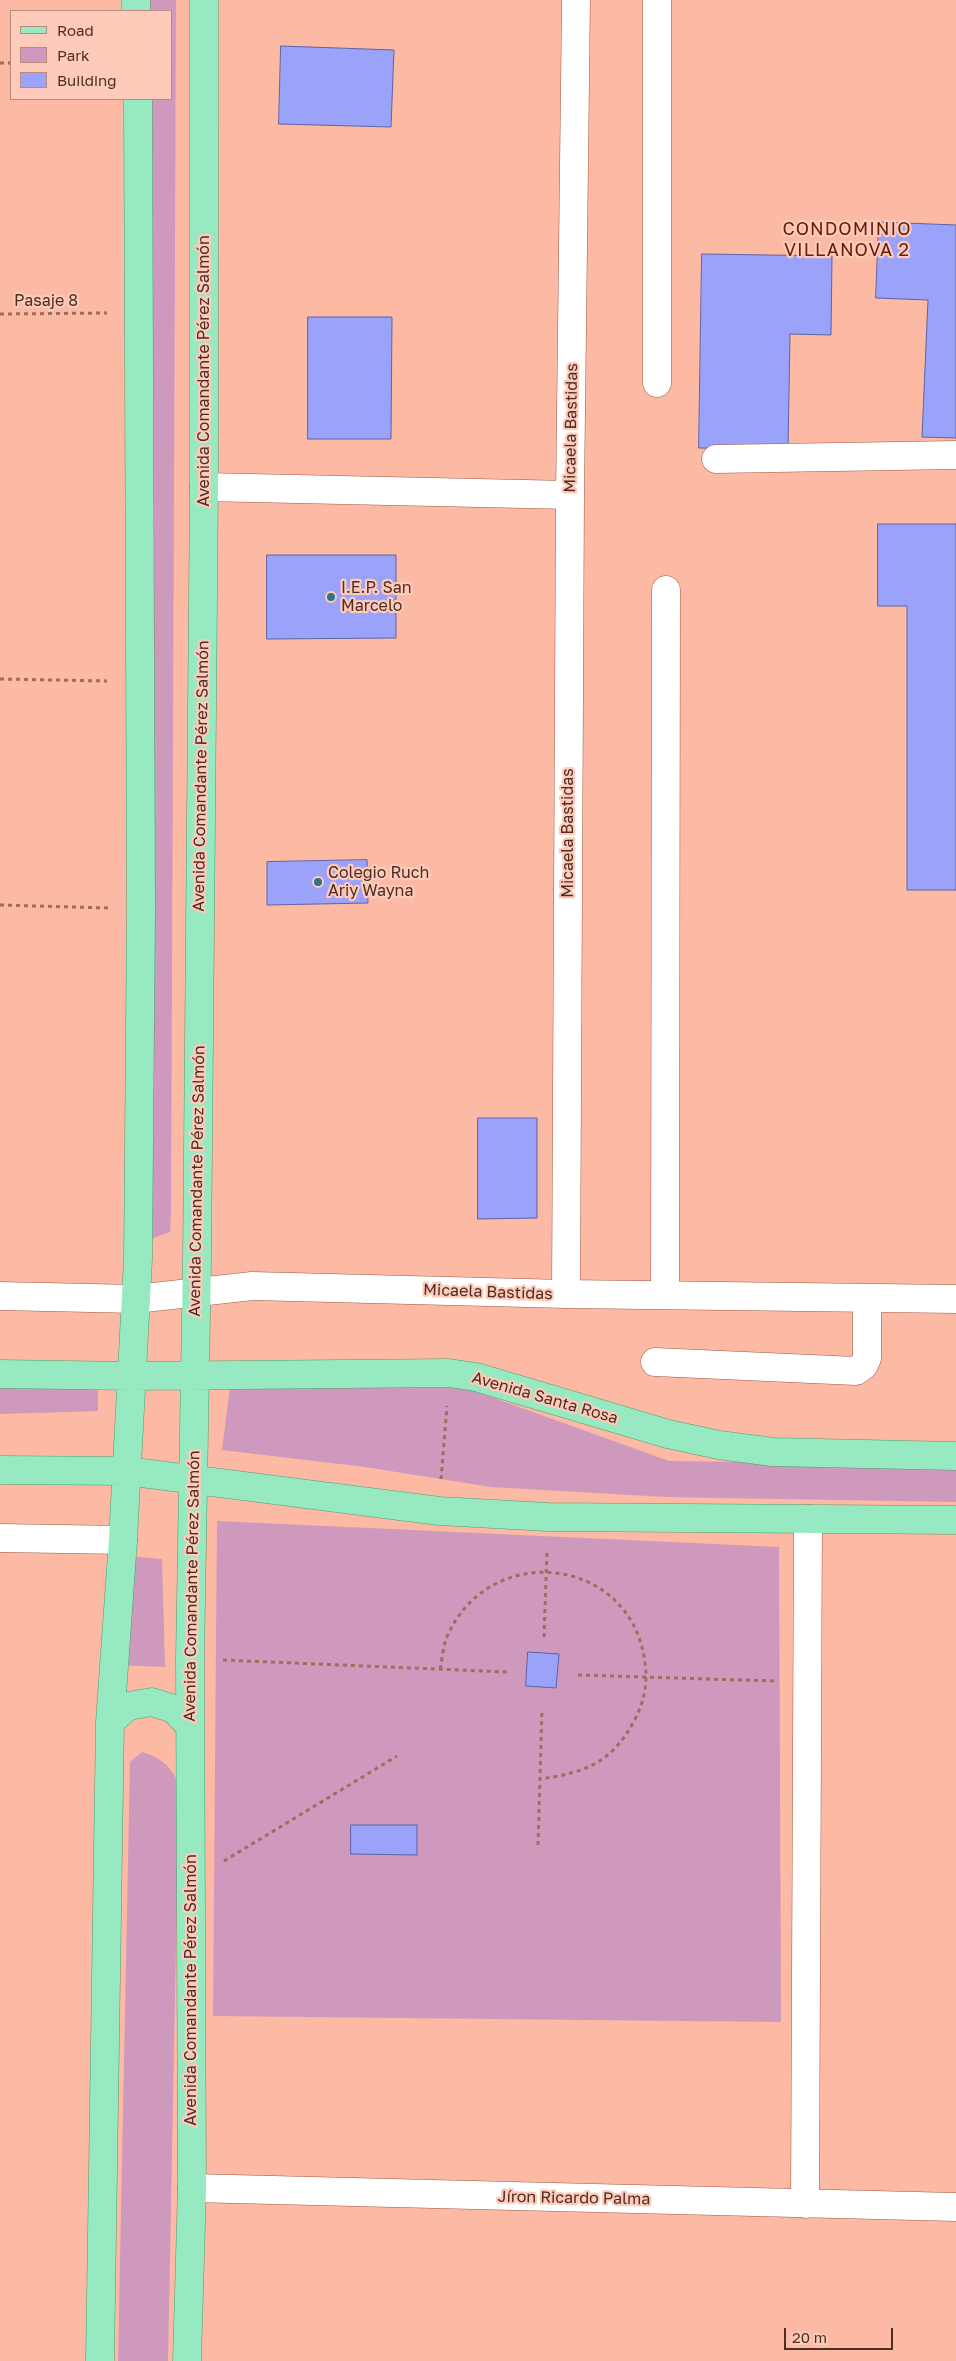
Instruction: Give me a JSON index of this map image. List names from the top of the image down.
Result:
{
  "streets": {
    "main road": ["Avenida Comandante Pérez Salmón", "Avenida Santa Rosa"],
    "street": ["Micaela Bastidas", "Jíron Ricardo Palma"],
    "path": ["Pasaje 8"]
  },
  "crossings": [
    ["Avenida Comandante Pérez Salmón", "Micaela Bastidas"],
    ["Avenida Comandante Pérez Salmón", "Avenida Santa Rosa"],
    ["Avenida Comandante Pérez Salmón", "Jíron Ricardo Palma"]
  ],
  "districts": ["CONDOMINIO VILLANOVA 2"],
  "places": ["I.E.P. San Marcelo", "Colegio Ruch Ariy Wayna"],
  "legend": ["Road", "Park", "Building"],
  "scale_bar": "20 m"
}
